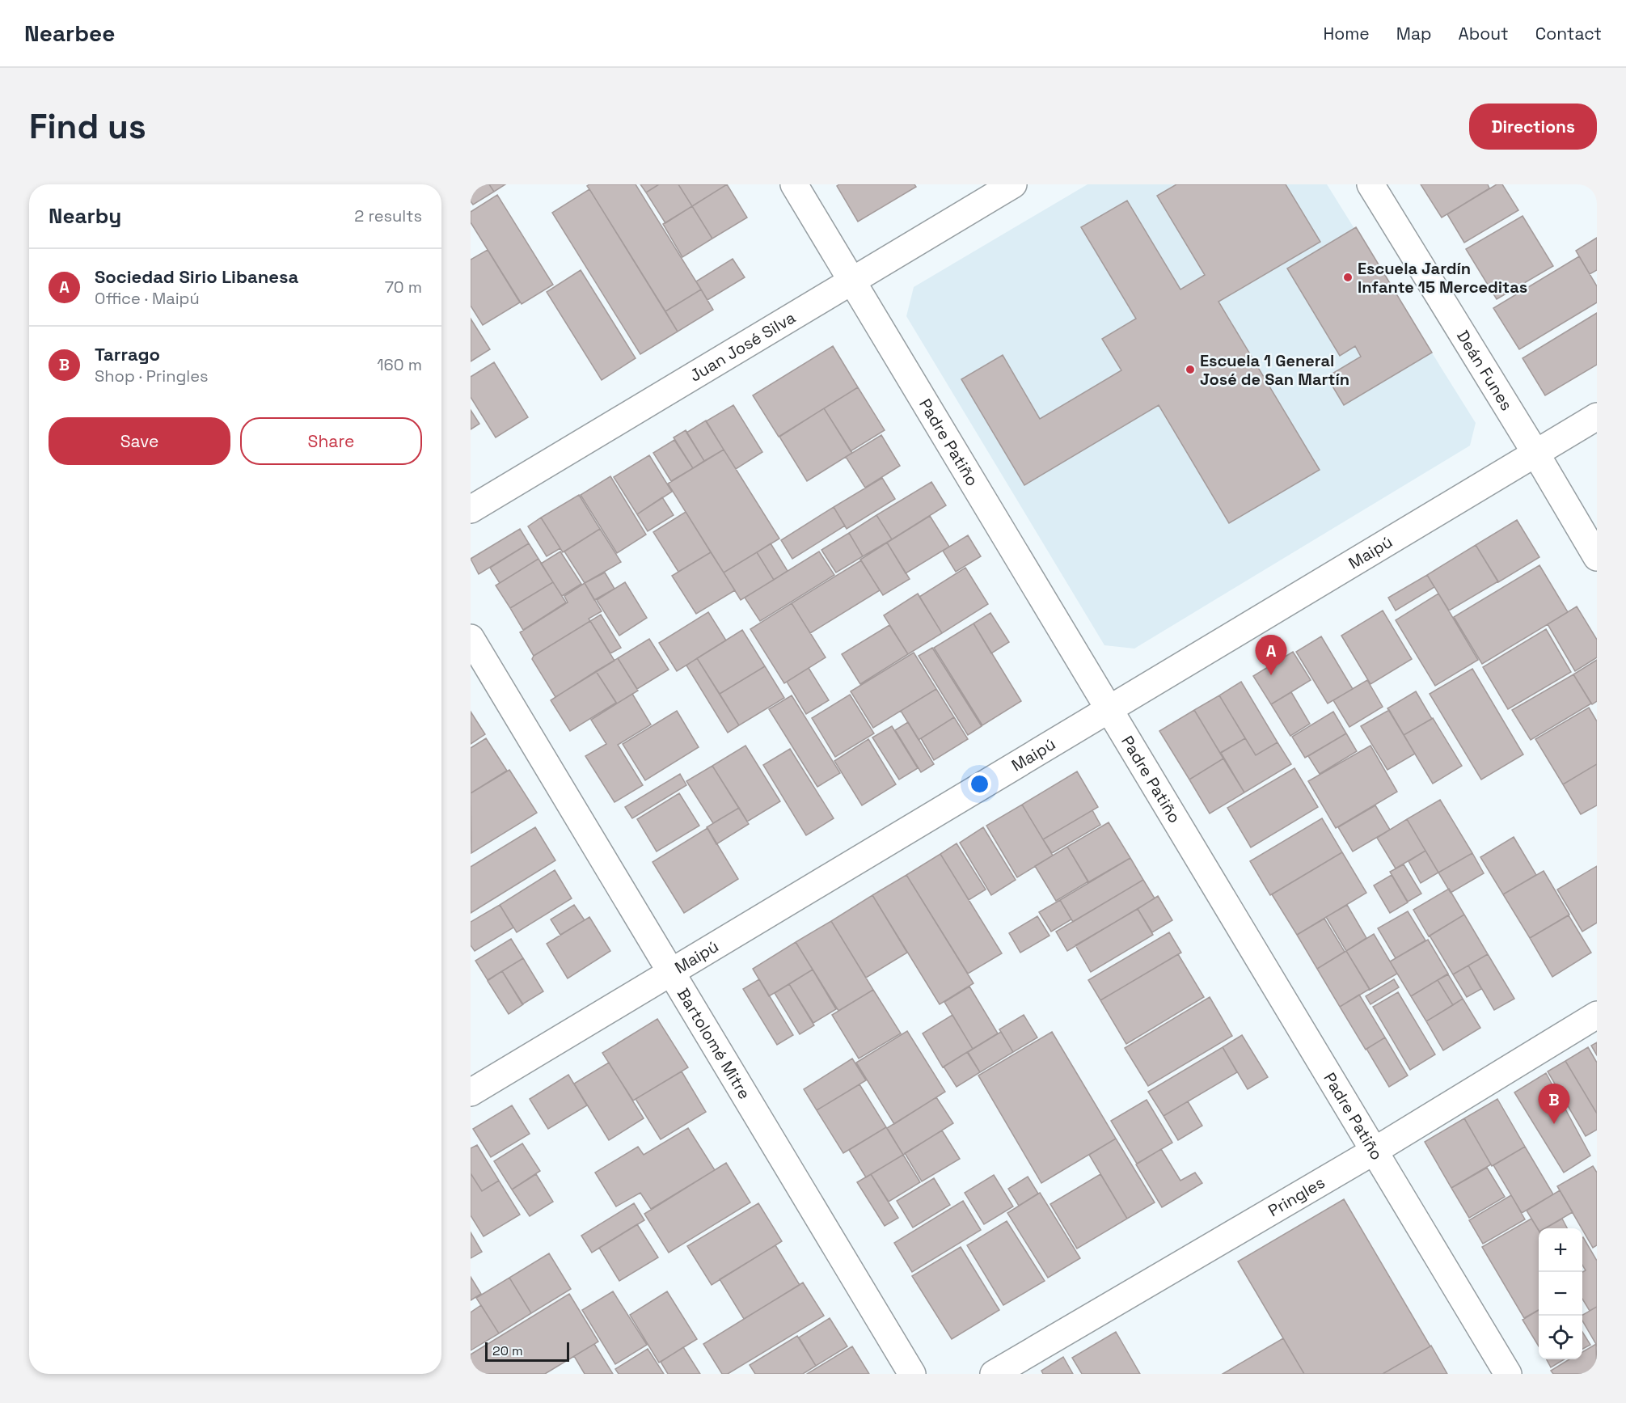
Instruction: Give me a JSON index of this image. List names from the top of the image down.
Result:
{
  "streets": {
    "street": [
      "Juan José Silva",
      "Deán Funes",
      "Padre Patiño",
      "Maipú",
      "Bartolomé Mitre",
      "Pringles"
    ]
  },
  "crossings": [
    ["Juan José Silva", "Padre Patiño"],
    ["Deán Funes", "Maipú"],
    ["Padre Patiño", "Maipú"],
    ["Padre Patiño", "Pringles"],
    ["Maipú", "Bartolomé Mitre"]
  ],
  "places": ["Escuela Jardín Infante 15 Merceditas", "Escuela 1 General José de San Martín"],
  "scale_bar": "20 m",
  "page": {
    "header": "Nearbee",
    "nav": [
      "Home",
      "Map",
      "About",
      "Contact"
    ],
    "buttons": [
      "Directions",
      ["Save", "Share"]
    ],
    "title": "Find us",
    "heading": ["Nearby", "2 results"],
    "list": [
      {
        "mark": "A",
        "name": "Sociedad Sirio Libanesa",
        "note": "Office · Maipú",
        "value": "70 m"
      },
      {
        "mark": "B",
        "name": "Tarrago",
        "note": "Shop · Pringles",
        "value": "160 m"
      }
    ],
    "pins": ["A", "B"],
    "map_buttons": ["+", "−"],
    "scale": "20 m"
  }
}
